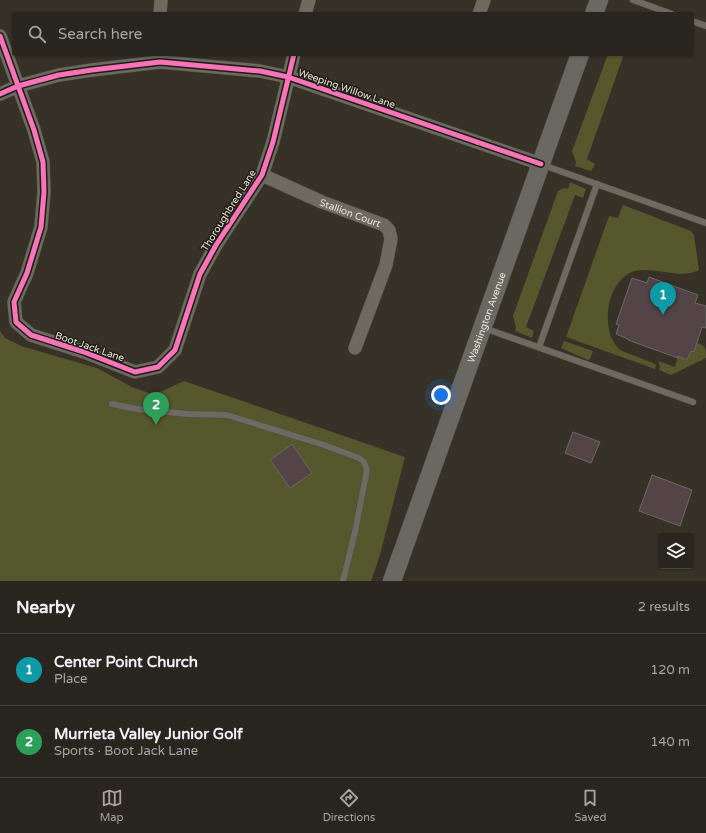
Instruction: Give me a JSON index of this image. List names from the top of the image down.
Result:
{
  "streets": {
    "main road": ["Washington Avenue"],
    "street": [
      "Weeping Willow Lane",
      "Thoroughbred Lane",
      "Stallion Court",
      "Boot Jack Lane"
    ]
  },
  "crossings": [
    ["Weeping Willow Lane", "Thoroughbred Lane"],
    ["Weeping Willow Lane", "Washington Avenue"],
    ["Weeping Willow Lane", "Boot Jack Lane"],
    ["Thoroughbred Lane", "Stallion Court"],
    ["Thoroughbred Lane", "Boot Jack Lane"]
  ],
  "page": {
    "search": "Search here",
    "pins": ["1", "2"],
    "heading": ["Nearby", "2 results"],
    "list": [
      {
        "mark": "1",
        "name": "Center Point Church",
        "note": "Place",
        "value": "120 m"
      },
      {
        "mark": "2",
        "name": "Murrieta Valley Junior Golf",
        "note": "Sports · Boot Jack Lane",
        "value": "140 m"
      }
    ],
    "nav": ["Map", "Directions", "Saved"]
  }
}
